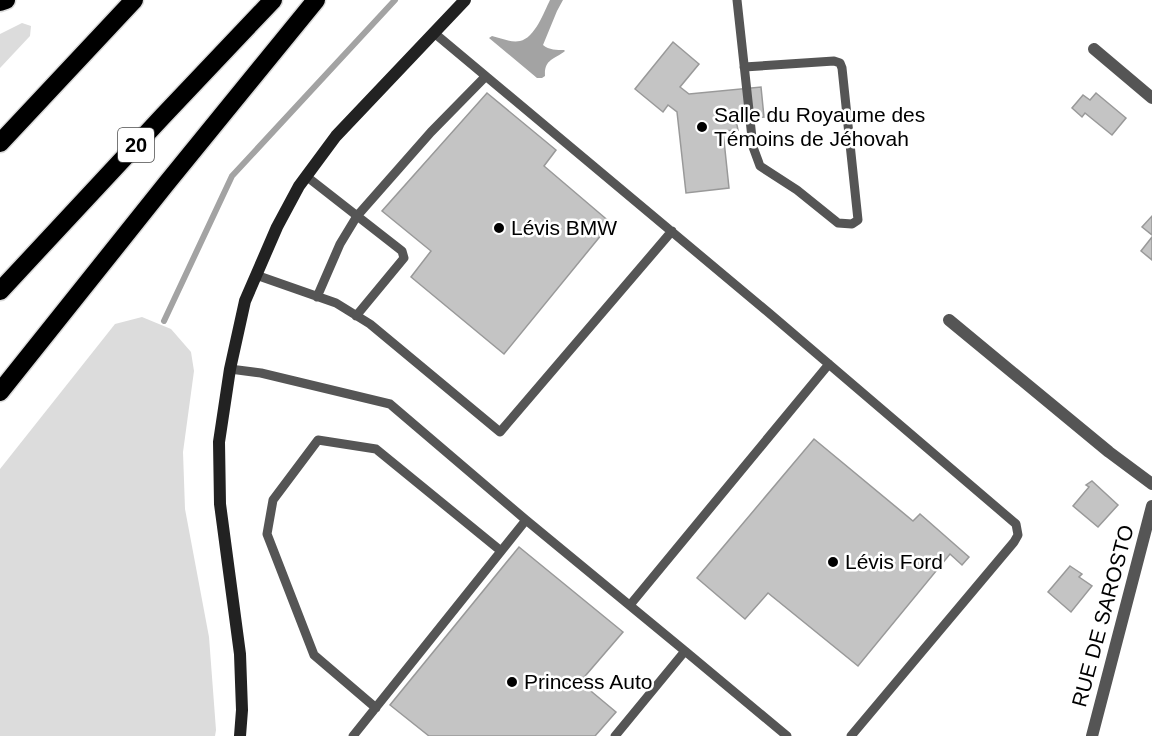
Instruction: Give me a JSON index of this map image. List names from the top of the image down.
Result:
{
  "streets": {
    "highway": ["20"],
    "street": ["RUE DE SAROSTO"]
  },
  "places": [
    "Salle du Royaume des Témoins de Jéhovah",
    "Lévis BMW",
    "Lévis Ford",
    "Princess Auto"
  ]
}
